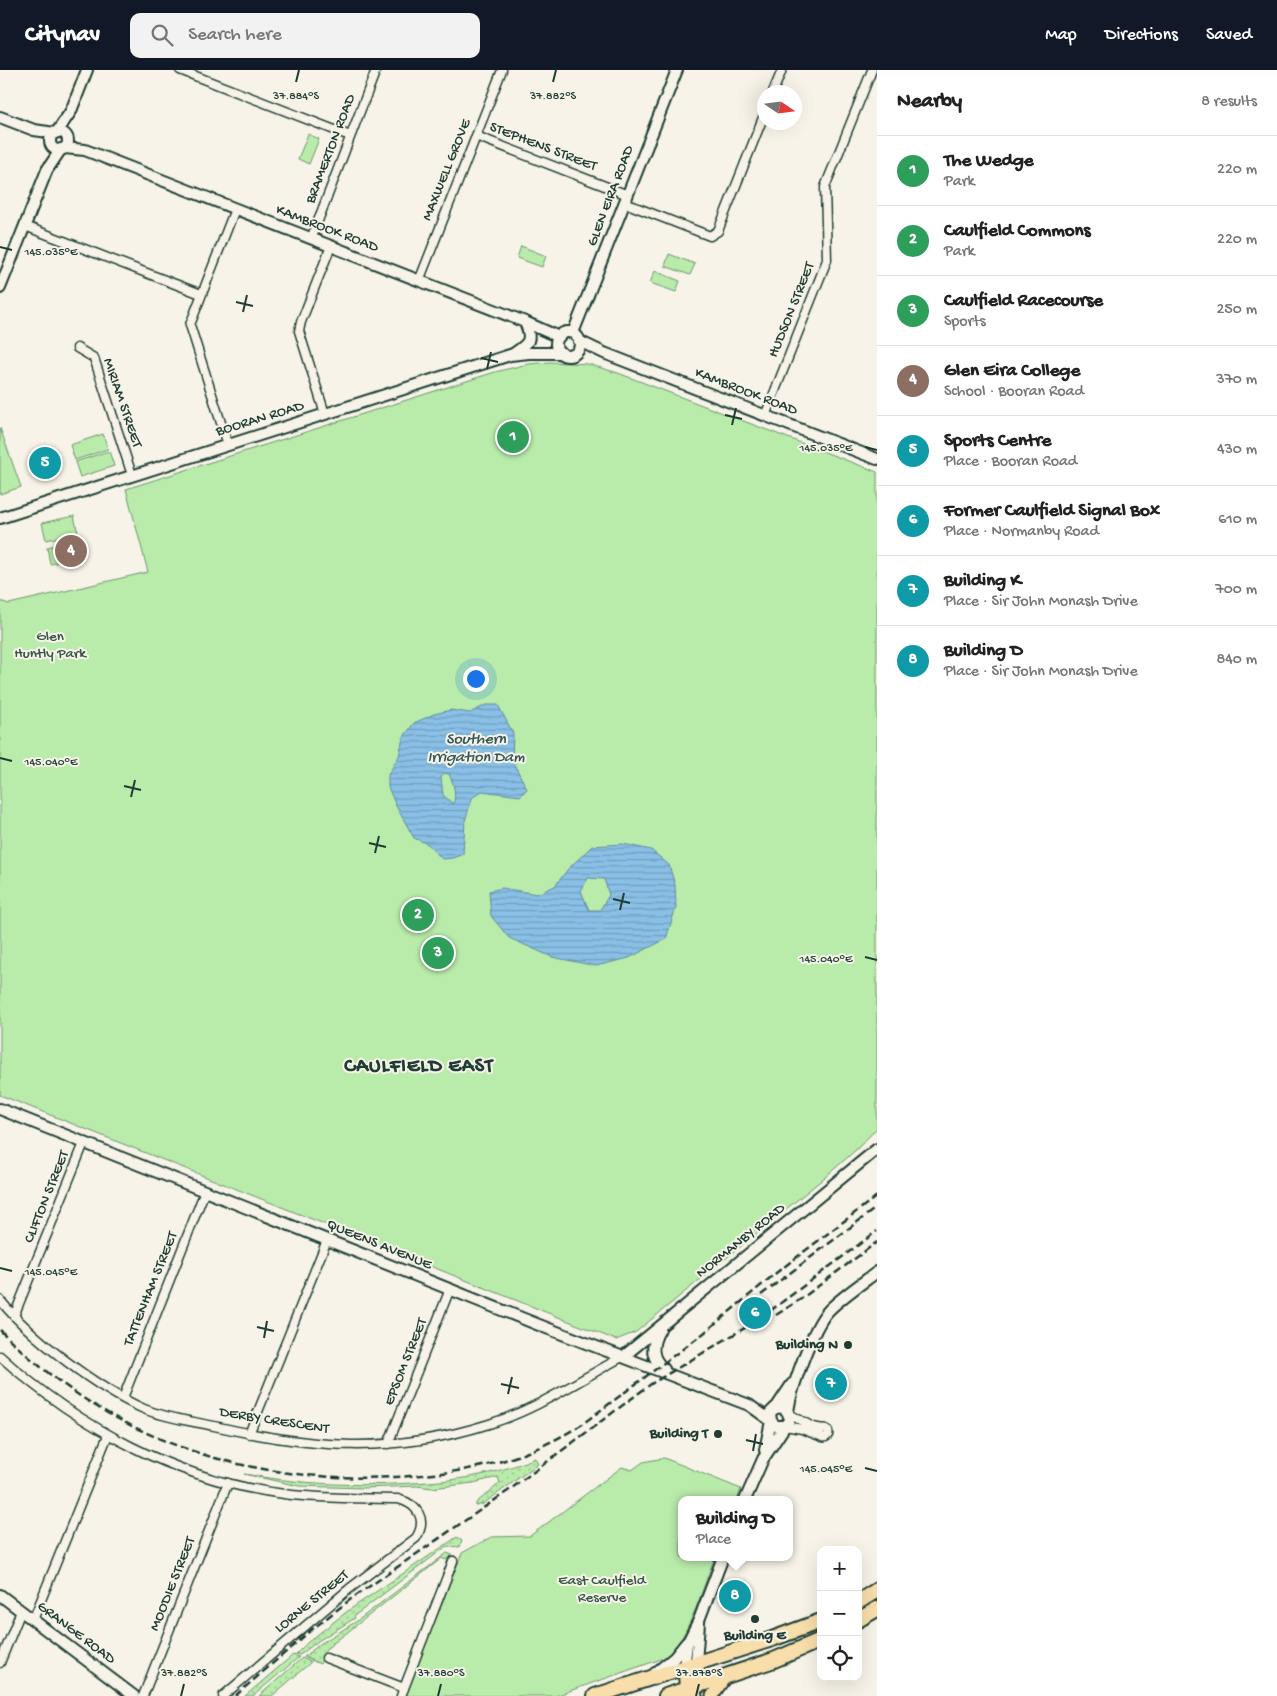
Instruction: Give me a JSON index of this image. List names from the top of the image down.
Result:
{
  "streets": {
    "street": [
      "STEPHENS STREET",
      "BRAMERTON ROAD",
      "MAXWELL GROVE",
      "GLEN EIRA ROAD",
      "KAMBROOK ROAD",
      "HUDSON STREET",
      "MIRIAM STREET",
      "BOORAN ROAD",
      "CLIFTON STREET",
      "NORMANBY ROAD",
      "QUEENS AVENUE",
      "TATTENHAM STREET",
      "EPSOM STREET",
      "DERBY CRESCENT",
      "MOODIE STREET",
      "LORNE STREET",
      "GRANGE ROAD"
    ]
  },
  "crossings": [
    ["STEPHENS STREET", "MAXWELL GROVE"],
    ["STEPHENS STREET", "GLEN EIRA ROAD"],
    ["BRAMERTON ROAD", "KAMBROOK ROAD"],
    ["MAXWELL GROVE", "KAMBROOK ROAD"],
    ["GLEN EIRA ROAD", "KAMBROOK ROAD"],
    ["GLEN EIRA ROAD", "BOORAN ROAD"],
    ["KAMBROOK ROAD", "HUDSON STREET"],
    ["KAMBROOK ROAD", "BOORAN ROAD"],
    ["MIRIAM STREET", "BOORAN ROAD"],
    ["CLIFTON STREET", "QUEENS AVENUE"],
    ["CLIFTON STREET", "DERBY CRESCENT"],
    ["NORMANBY ROAD", "QUEENS AVENUE"],
    ["NORMANBY ROAD", "DERBY CRESCENT"],
    ["QUEENS AVENUE", "TATTENHAM STREET"],
    ["QUEENS AVENUE", "EPSOM STREET"],
    ["QUEENS AVENUE", "DERBY CRESCENT"],
    ["TATTENHAM STREET", "DERBY CRESCENT"],
    ["EPSOM STREET", "DERBY CRESCENT"],
    ["MOODIE STREET", "LORNE STREET"]
  ],
  "districts": ["CAULFIELD EAST"],
  "water": ["Southern Irrigation Dam"],
  "parks": ["Glen Huntly Park", "East Caulfield Reserve"],
  "places": ["Building N", "Building T", "Building E"],
  "north": "right",
  "page": {
    "header": "Citynav",
    "search": "Search here",
    "nav": ["Map", "Directions", "Saved"],
    "heading": ["Nearby", "8 results"],
    "list": [
      {
        "mark": "1",
        "name": "The Wedge",
        "note": "Park",
        "value": "220 m"
      },
      {
        "mark": "2",
        "name": "Caulfield Commons",
        "note": "Park",
        "value": "220 m"
      },
      {
        "mark": "3",
        "name": "Caulfield Racecourse",
        "note": "Sports",
        "value": "250 m"
      },
      {
        "mark": "4",
        "name": "Glen Eira College",
        "note": "School · Booran Road",
        "value": "370 m"
      },
      {
        "mark": "5",
        "name": "Sports Centre",
        "note": "Place · Booran Road",
        "value": "430 m"
      },
      {
        "mark": "6",
        "name": "Former Caulfield Signal Box",
        "note": "Place · Normanby Road",
        "value": "610 m"
      },
      {
        "mark": "7",
        "name": "Building K",
        "note": "Place · Sir John Monash Drive",
        "value": "700 m"
      },
      {
        "mark": "8",
        "name": "Building D",
        "note": "Place · Sir John Monash Drive",
        "value": "840 m"
      }
    ],
    "pins": [
      "1",
      "5",
      "4",
      "2",
      "3",
      "6",
      "7",
      "8"
    ],
    "popup": ["Building D", "Place"],
    "map_buttons": ["+", "−"]
  },
  "coordinates": [
    "37.884°S",
    "37.882°S",
    "145.035°E",
    "145.040°E",
    "145.045°E",
    "37.880°S",
    "37.878°S"
  ]
}
